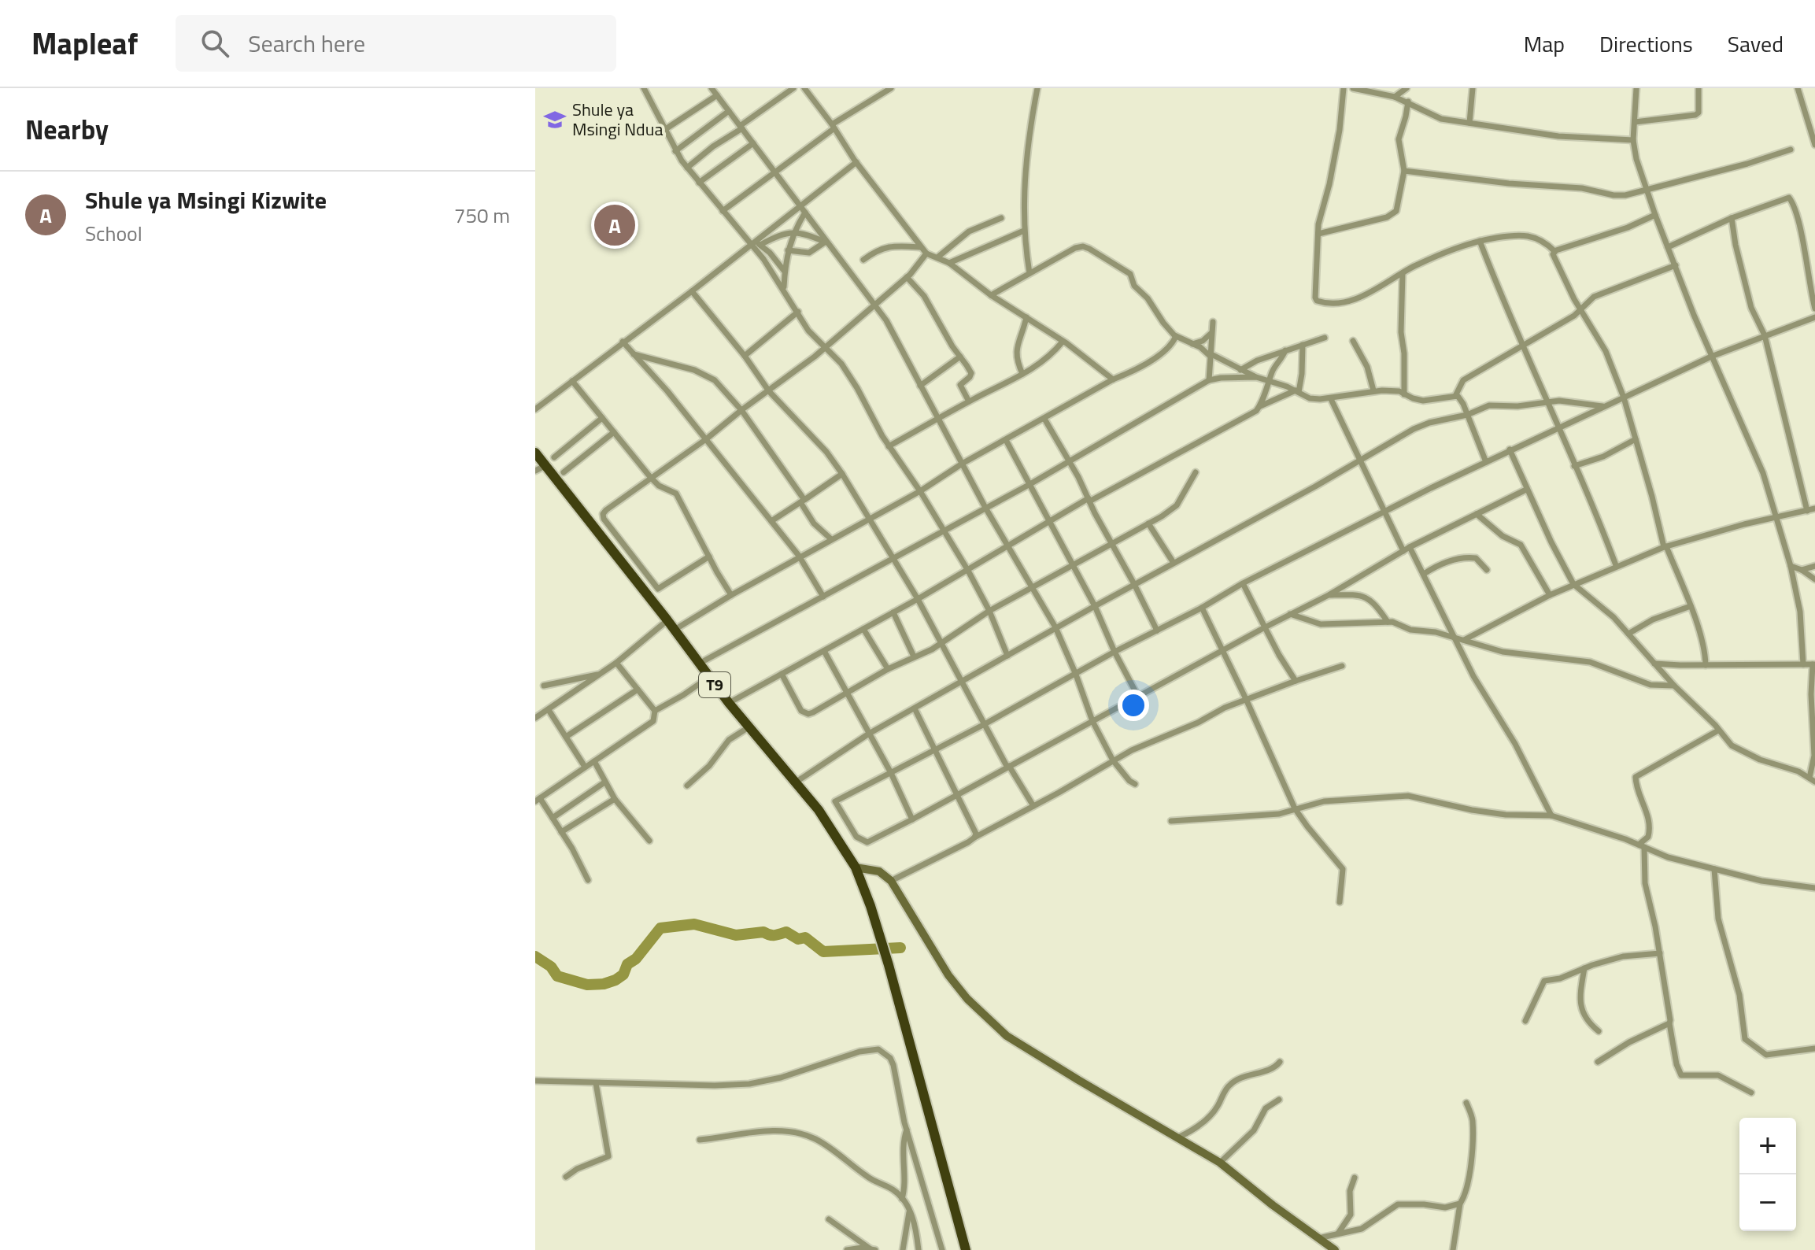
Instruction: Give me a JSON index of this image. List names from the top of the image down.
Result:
{
  "streets": {
    "highway": ["T9"]
  },
  "places": {
    "school or university": ["Shule ya Msingi Ndua"]
  },
  "page": {
    "header": "Mapleaf",
    "search": "Search here",
    "nav": ["Map", "Directions", "Saved"],
    "heading": "Nearby",
    "list": [
      {
        "mark": "A",
        "name": "Shule ya Msingi Kizwite",
        "note": "School",
        "value": "750 m"
      }
    ],
    "pins": "A",
    "map_buttons": ["+", "−"]
  }
}
